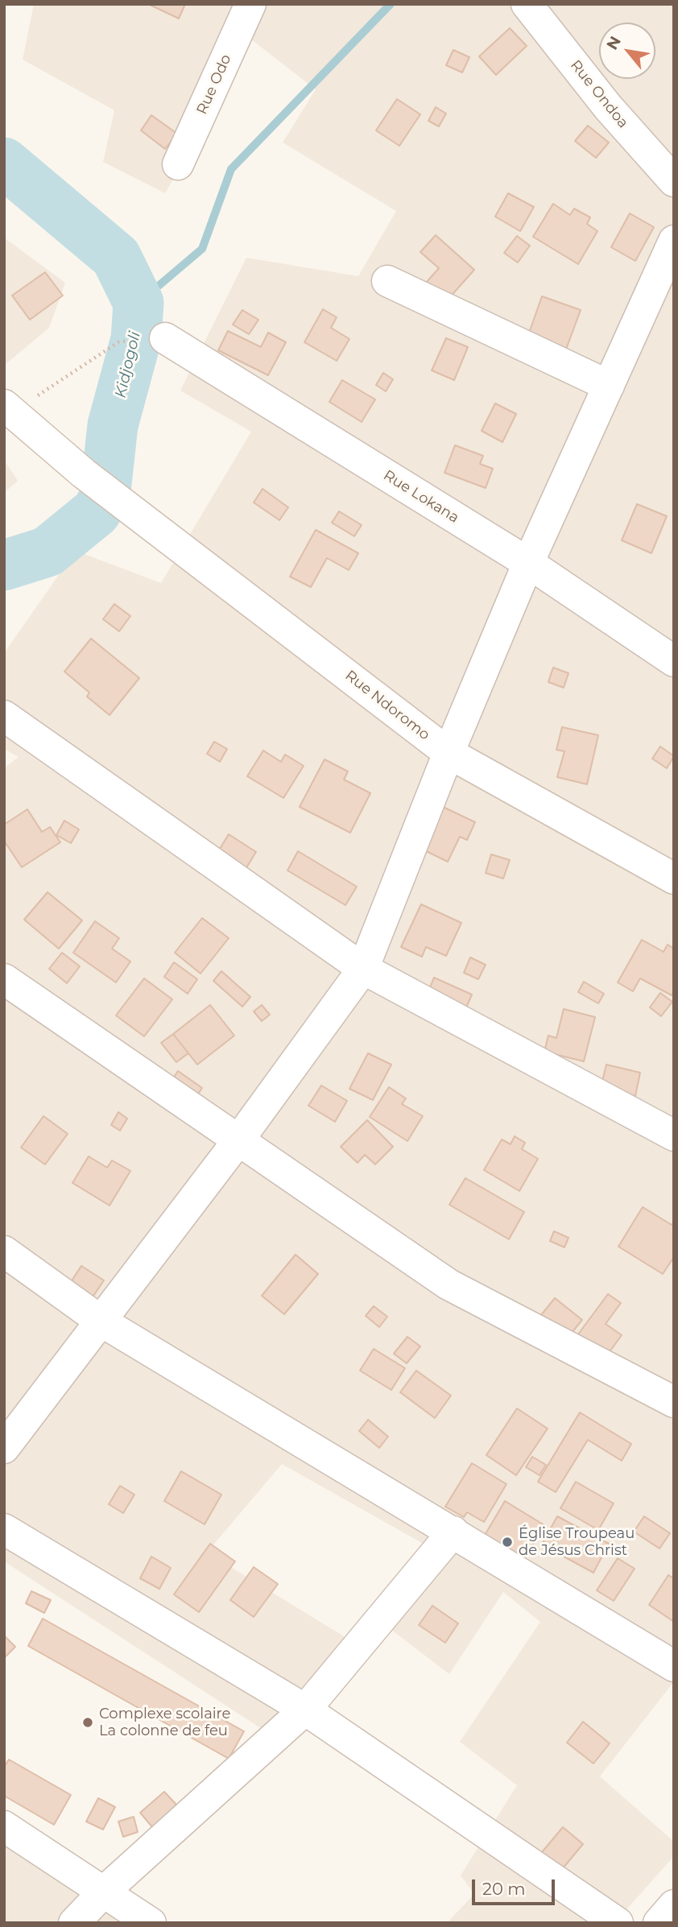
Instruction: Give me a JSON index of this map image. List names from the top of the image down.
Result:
{
  "streets": {
    "street": [
      "Rue Odo",
      "Rue Ondoa",
      "Rue Lokana",
      "Rue Ndoromo"
    ]
  },
  "water": ["Kidjogoli"],
  "places": ["Église Troupeau de Jésus Christ", "Complexe scolaire La colonne de feu"],
  "scale_bar": "20 m",
  "north": "top left"
}
